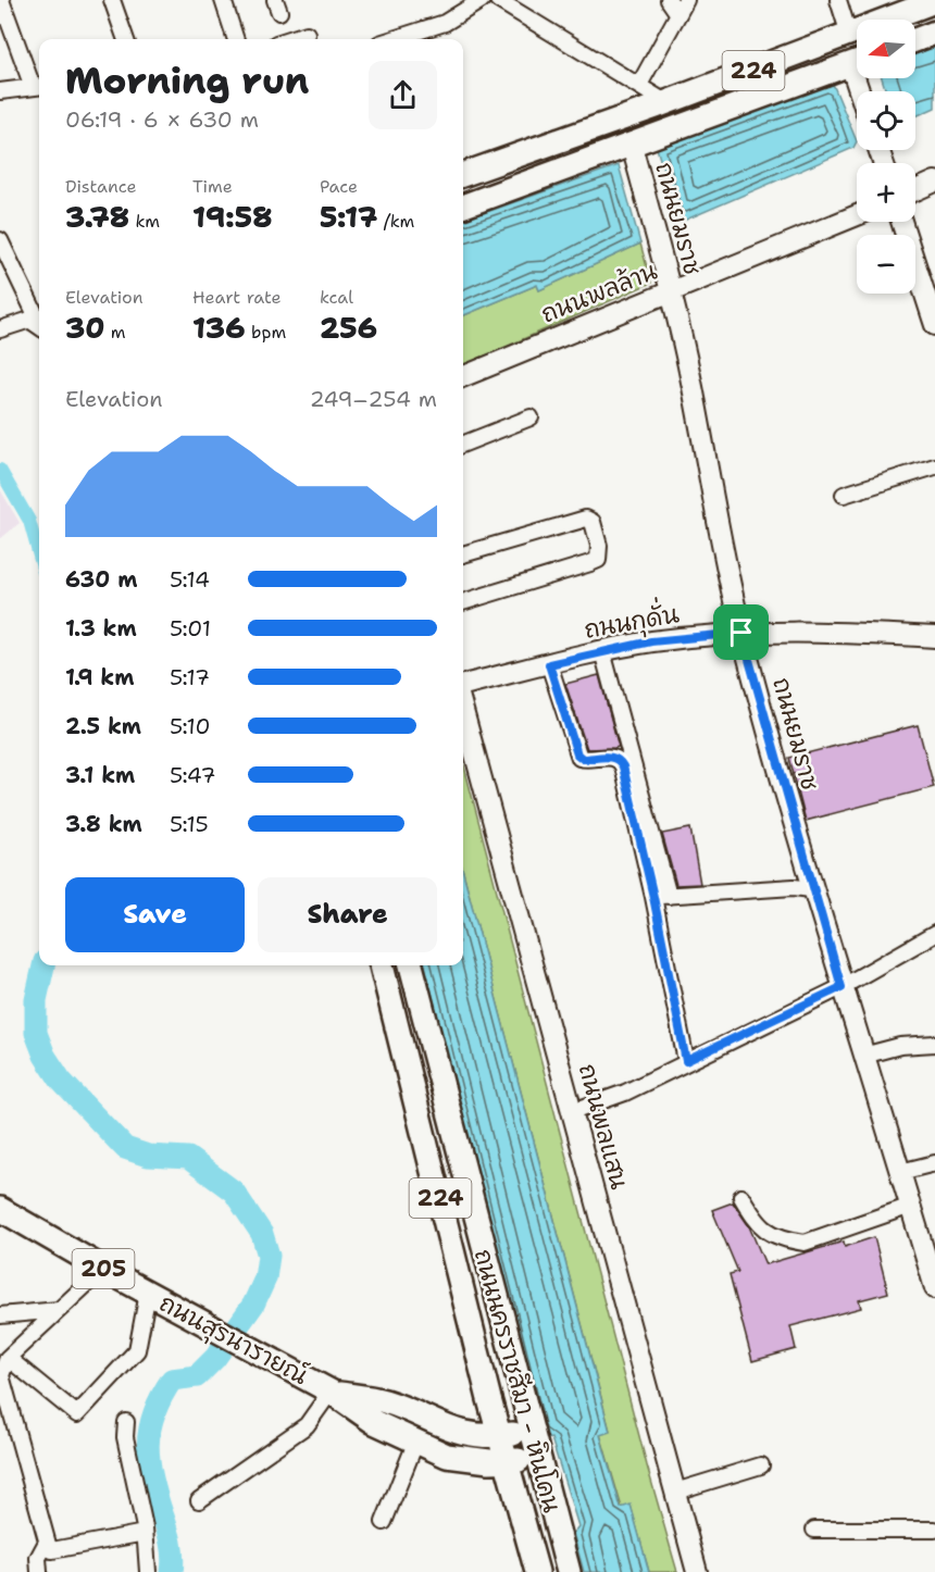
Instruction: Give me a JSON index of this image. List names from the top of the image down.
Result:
{
  "streets": {
    "main road": [
      "224",
      "205",
      "ถนนสุรนารายณ์",
      "ถนนนครราชสีมา - หินโคน"
    ],
    "street": [
      "ถนนยมราช",
      "ถนนพลล้าน",
      "ถนนกุดั่น",
      "ถนนพลแสน"
    ]
  },
  "crossings": [
    ["ถนนยมราช", "ถนนพลล้าน"],
    ["ถนนยมราช", "ถนนกุดั่น"],
    ["ถนนสุรนารายณ์", "ถนนนครราชสีมา - หินโคน"]
  ],
  "north": "left",
  "page": {
    "map_buttons": ["+", "−"],
    "heading": ["Morning run", "06:19 · 6 × 630 m"],
    "stats": [
      ["Distance", "3.78 km"],
      ["Time", "19:58"],
      ["Pace", "5:17 /km"],
      ["Elevation", "30 m"],
      ["Heart rate", "136 bpm"],
      ["kcal", "256"]
    ],
    "chart": ["Elevation", "249–254 m"],
    "list": [
      {
        "name": "630 m",
        "note": "5:14"
      },
      {
        "name": "1.3 km",
        "note": "5:01"
      },
      {
        "name": "1.9 km",
        "note": "5:17"
      },
      {
        "name": "2.5 km",
        "note": "5:10"
      },
      {
        "name": "3.1 km",
        "note": "5:47"
      },
      {
        "name": "3.8 km",
        "note": "5:15"
      }
    ],
    "buttons": ["Save", "Share"]
  }
}
